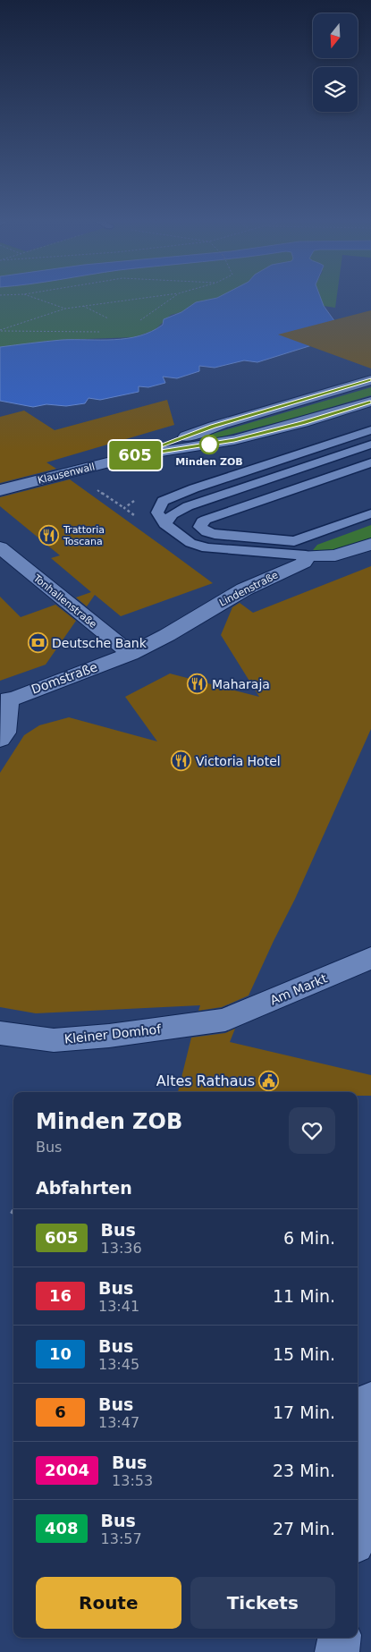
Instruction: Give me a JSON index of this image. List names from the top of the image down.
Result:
{
  "streets": {
    "street": [
      "Klausenwall",
      "Lindenstraße",
      "Tonhallenstraße",
      "Domstraße",
      "Am Markt",
      "Kleiner Domhof"
    ]
  },
  "crossings": [
    ["Lindenstraße", "Tonhallenstraße"],
    ["Lindenstraße", "Domstraße"],
    ["Tonhallenstraße", "Domstraße"],
    ["Am Markt", "Kleiner Domhof"]
  ],
  "places": {
    "other": ["Minden ZOB"],
    "restaurant": ["Trattoria Toscana", "Maharaja", "Victoria Hotel"],
    "bank": ["Deutsche Bank"],
    "public building": ["Altes Rathaus"]
  },
  "lines": ["bus line 605"],
  "north": "bottom",
  "page": {
    "on_map": "605",
    "heading": [
      ["Minden ZOB", "Bus"],
      "Abfahrten"
    ],
    "list": [
      {
        "mark": "605",
        "name": "Bus",
        "note": "13:36",
        "value": "6 Min."
      },
      {
        "mark": "16",
        "name": "Bus",
        "note": "13:41",
        "value": "11 Min."
      },
      {
        "mark": "10",
        "name": "Bus",
        "note": "13:45",
        "value": "15 Min."
      },
      {
        "mark": "6",
        "name": "Bus",
        "note": "13:47",
        "value": "17 Min."
      },
      {
        "mark": "2004",
        "name": "Bus",
        "note": "13:53",
        "value": "23 Min."
      },
      {
        "mark": "408",
        "name": "Bus",
        "note": "13:57",
        "value": "27 Min."
      }
    ],
    "buttons": ["Route", "Tickets"]
  }
}
